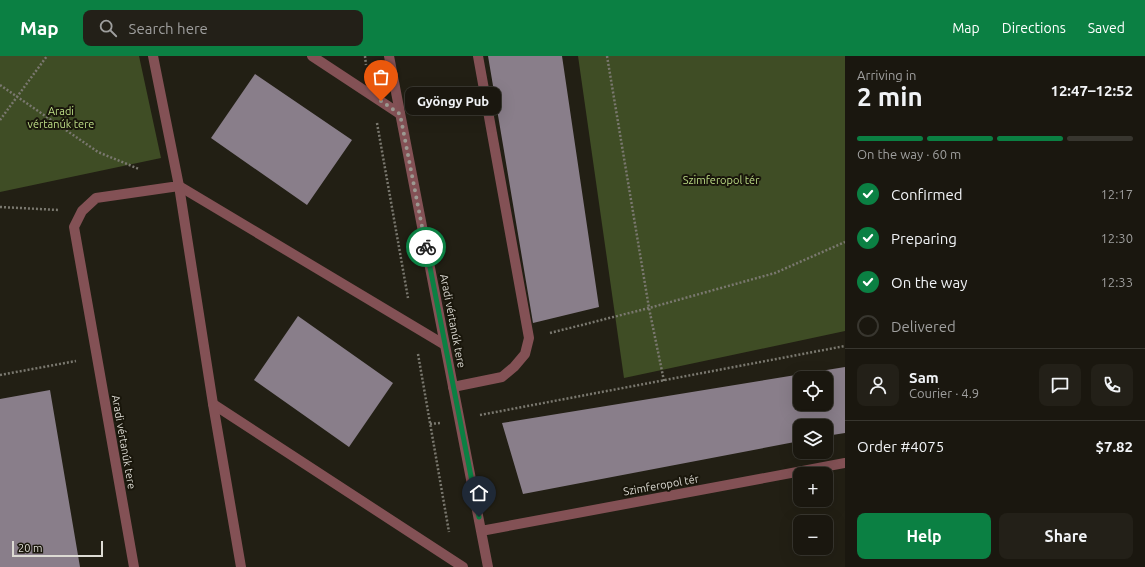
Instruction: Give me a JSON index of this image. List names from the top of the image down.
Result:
{
  "streets": {
    "street": ["Aradi vértanúk tere", "Szimferopol tér"]
  },
  "crossings": [
    ["Aradi vértanúk tere", "Szimferopol tér"]
  ],
  "parks": ["Aradi vértanúk tere", "Szimferopol tér"],
  "places": ["Gyöngy Pub"],
  "scale_bar": "20 m",
  "page": {
    "header": "Map",
    "search": "Search here",
    "nav": ["Map", "Directions", "Saved"],
    "heading": ["2 min", "Arriving in", "12:47–12:52"],
    "panel": [
      "Sam",
      "Courier · 4.9",
      "Order #4075",
      "$7.82"
    ],
    "bubble": "Gyöngy Pub",
    "bar": "On the way · 60 m",
    "list": [
      ["Confirmed", "12:17"],
      ["Preparing", "12:30"],
      ["On the way", "12:33"],
      "Delivered"
    ],
    "map_buttons": ["+", "−"],
    "buttons": ["Help", "Share"],
    "scale": "20 m"
  }
}
